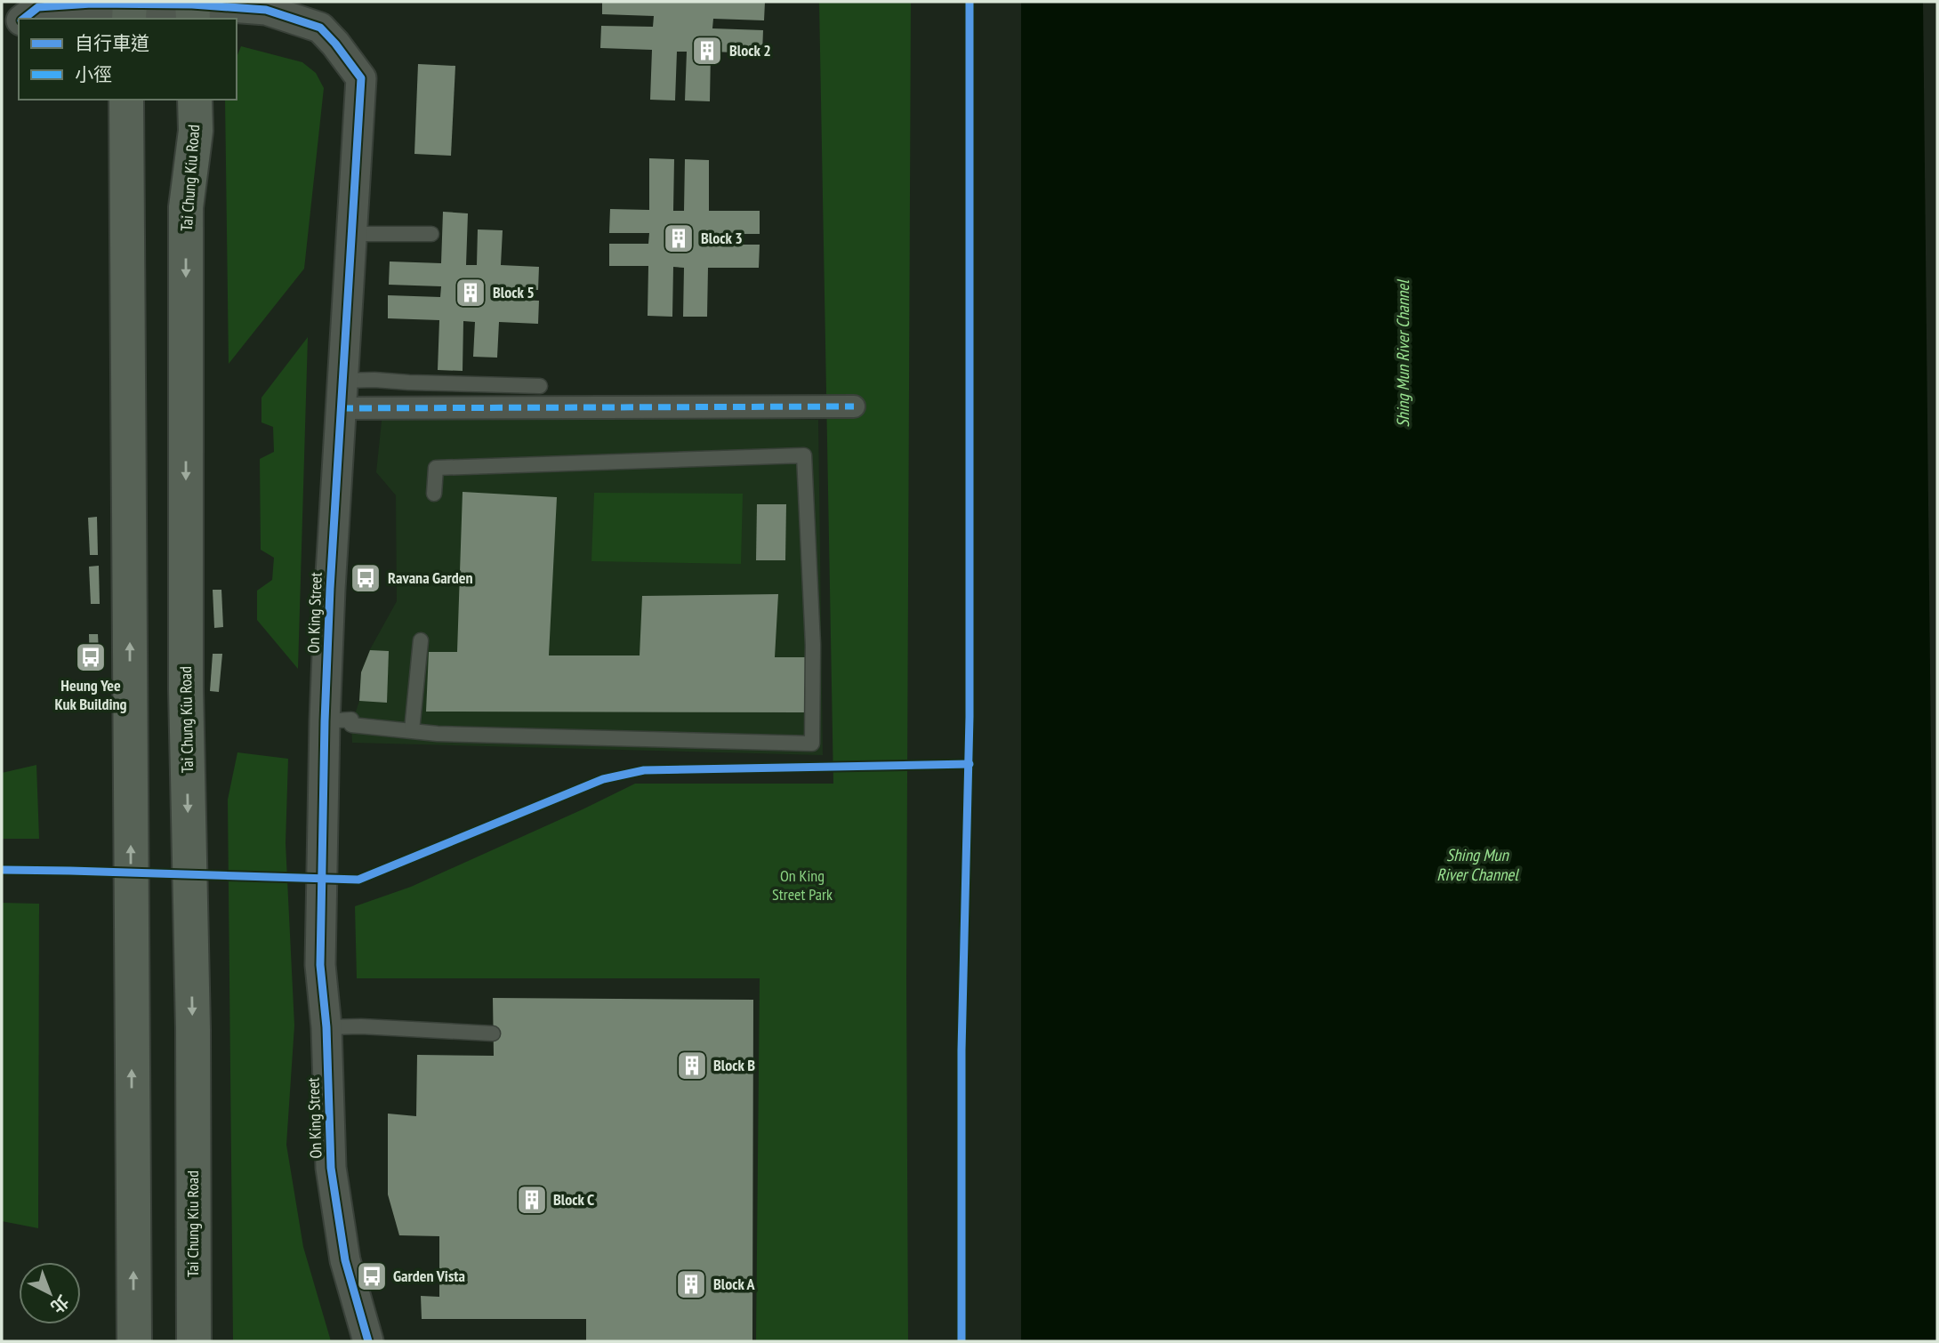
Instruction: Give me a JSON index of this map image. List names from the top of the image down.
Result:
{
  "streets": {
    "main road": ["Tai Chung Kiu Road"],
    "street": ["On King Street"]
  },
  "water": ["Shing Mun River Channel"],
  "parks": ["On King Street Park"],
  "places": {
    "building": [
      "Block 2",
      "Block 3",
      "Block 5",
      "Block B",
      "Block C",
      "Block A"
    ],
    "bus stop": ["Ravana Garden", "Heung Yee Kuk Building", "Garden Vista"]
  },
  "legend": ["自行車道", "小徑"],
  "north": "bottom right"
}
